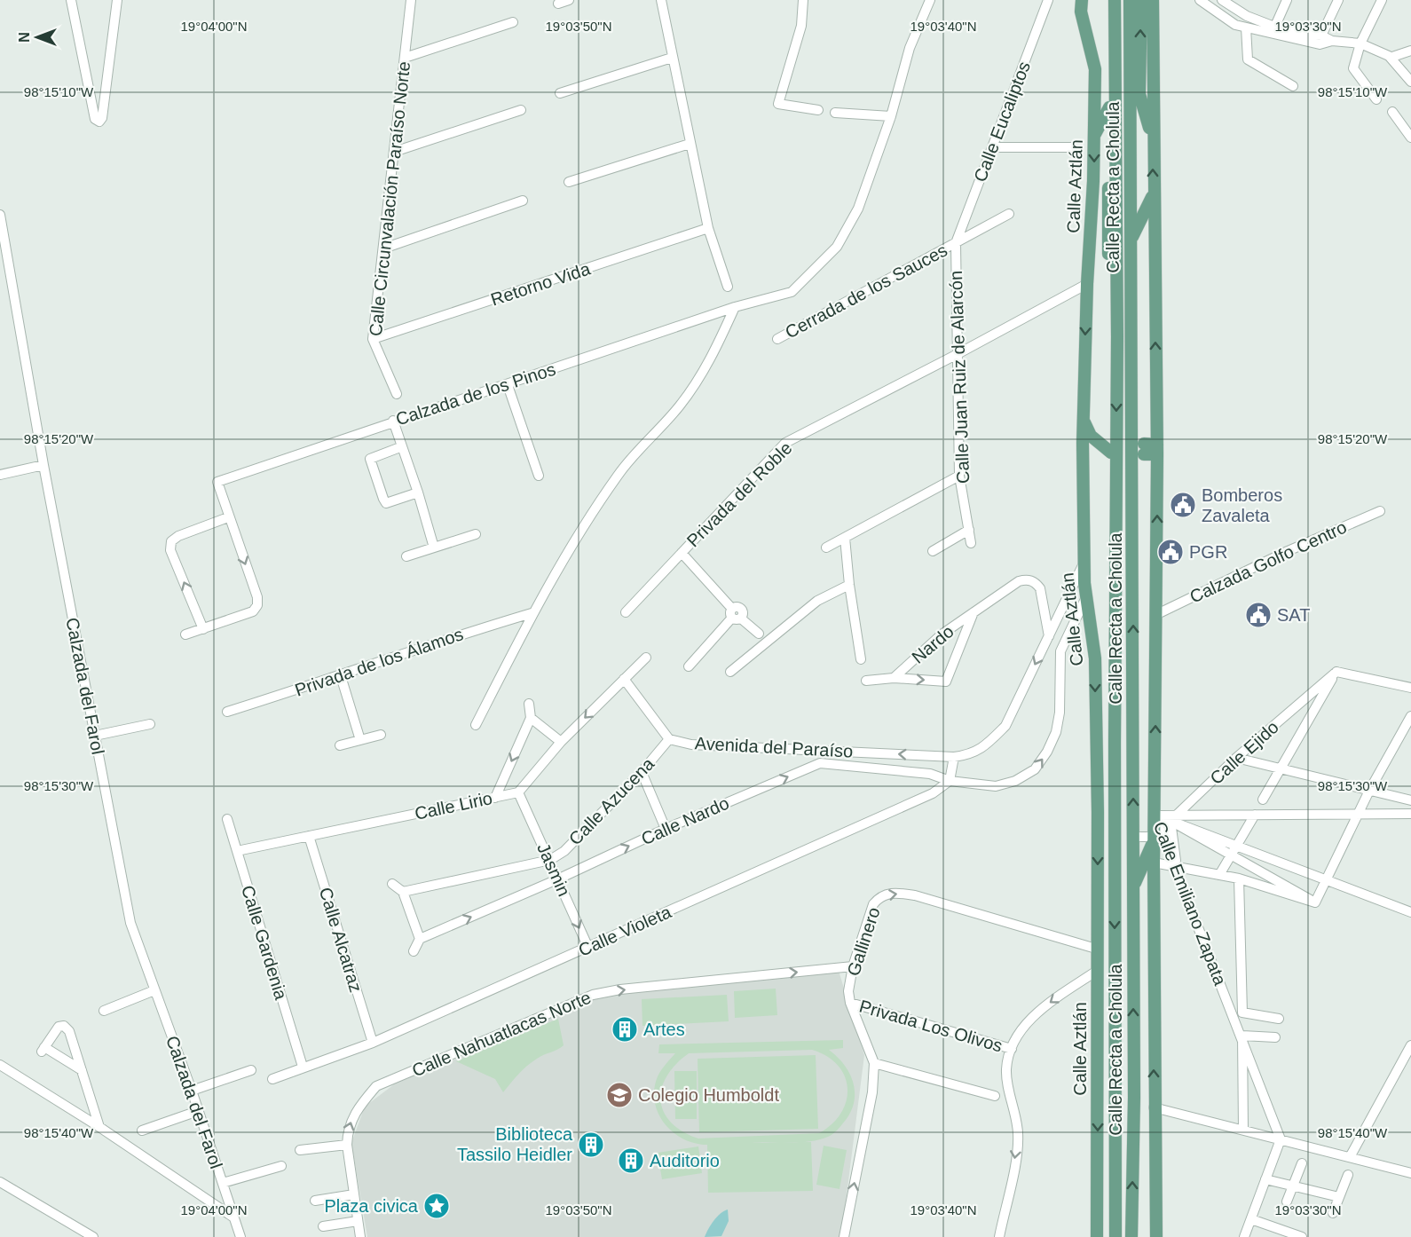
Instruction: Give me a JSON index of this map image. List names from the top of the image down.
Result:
{
  "streets": {
    "main road": ["Calle Aztlán", "Calle Recta a Cholula"],
    "street": [
      "Calle Eucaliptos",
      "Calle Circunvalación Paraíso Norte",
      "Retorno Vida",
      "Cerrada de los Sauces",
      "Calle Juan Ruiz de Alarcón",
      "Calzada de los Pinos",
      "Privada del Roble",
      "Calzada Golfo Centro",
      "Nardo",
      "Privada de los Álamos",
      "Calzada del Farol",
      "Avenida del Paraíso",
      "Calle Ejido",
      "Calle Azucena",
      "Calle Lirio",
      "Calle Nardo",
      "Jasmin",
      "Calle Emiliano Zapata",
      "Calle Violeta",
      "Calle Alcatraz",
      "Gallinero",
      "Calle Gardenia",
      "Privada Los Olivos",
      "Calle Nahuatlacas Norte"
    ]
  },
  "crossings": [
    ["Calle Eucaliptos", "Cerrada de los Sauces"],
    ["Calle Eucaliptos", "Calle Juan Ruiz de Alarcón"],
    ["Calle Aztlán", "Privada del Roble"],
    ["Calle Aztlán", "Avenida del Paraíso"],
    ["Calle Aztlán", "Calle Nardo"],
    ["Calle Aztlán", "Gallinero"],
    ["Calle Circunvalación Paraíso Norte", "Retorno Vida"],
    ["Cerrada de los Sauces", "Calle Juan Ruiz de Alarcón"],
    ["Calle Juan Ruiz de Alarcón", "Privada del Roble"],
    ["Nardo", "Avenida del Paraíso"],
    ["Avenida del Paraíso", "Calle Azucena"],
    ["Calle Ejido", "Calle Emiliano Zapata"],
    ["Calle Azucena", "Jasmin"],
    ["Calle Lirio", "Jasmin"],
    ["Calle Lirio", "Calle Alcatraz"],
    ["Calle Lirio", "Calle Gardenia"],
    ["Calle Nardo", "Jasmin"],
    ["Calle Nardo", "Calle Violeta"],
    ["Jasmin", "Calle Violeta"],
    ["Calle Violeta", "Calle Alcatraz"],
    ["Calle Violeta", "Calle Gardenia"],
    ["Gallinero", "Privada Los Olivos"],
    ["Gallinero", "Calle Nahuatlacas Norte"]
  ],
  "one_way": [
    "Avenida del Paraíso",
    "Calle Nardo",
    "Jasmin",
    "Calle Nahuatlacas Norte"
  ],
  "places": {
    "public building": ["Bomberos Zavaleta", "PGR", "SAT"],
    "building": ["Artes", "Biblioteca Tassilo Heidler", "Auditorio"],
    "school or university": ["Colegio Humboldt"],
    "place": ["Plaza civica"]
  },
  "north": "left",
  "coordinates": [
    "19°04'00\"N",
    "19°03'50\"N",
    "19°03'40\"N",
    "19°03'30\"N",
    "98°15'10\"W",
    "98°15'20\"W",
    "98°15'30\"W",
    "98°15'40\"W"
  ]
}
